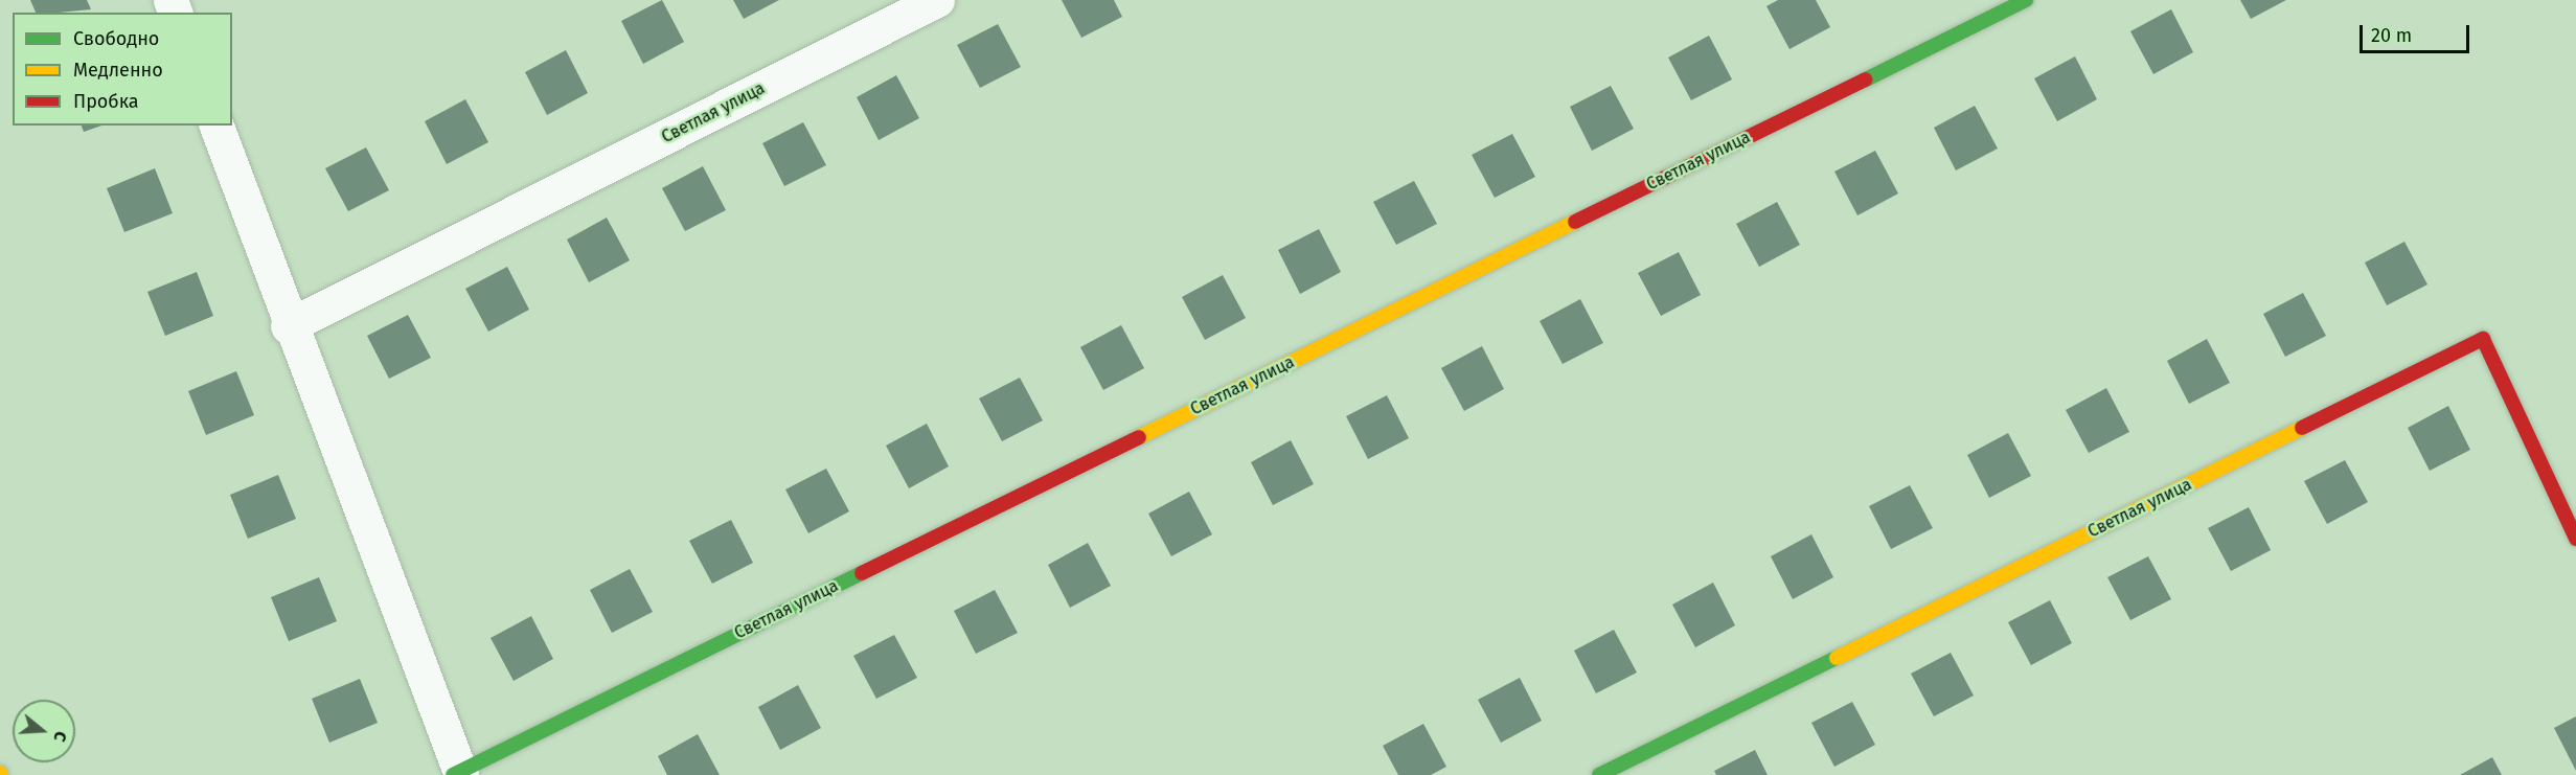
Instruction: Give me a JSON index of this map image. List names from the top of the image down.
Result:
{
  "streets": {
    "street": ["Светлая улица"]
  },
  "legend": ["Свободно", "Медленно", "Пробка"],
  "scale_bar": "20 m",
  "north": "right"
}
